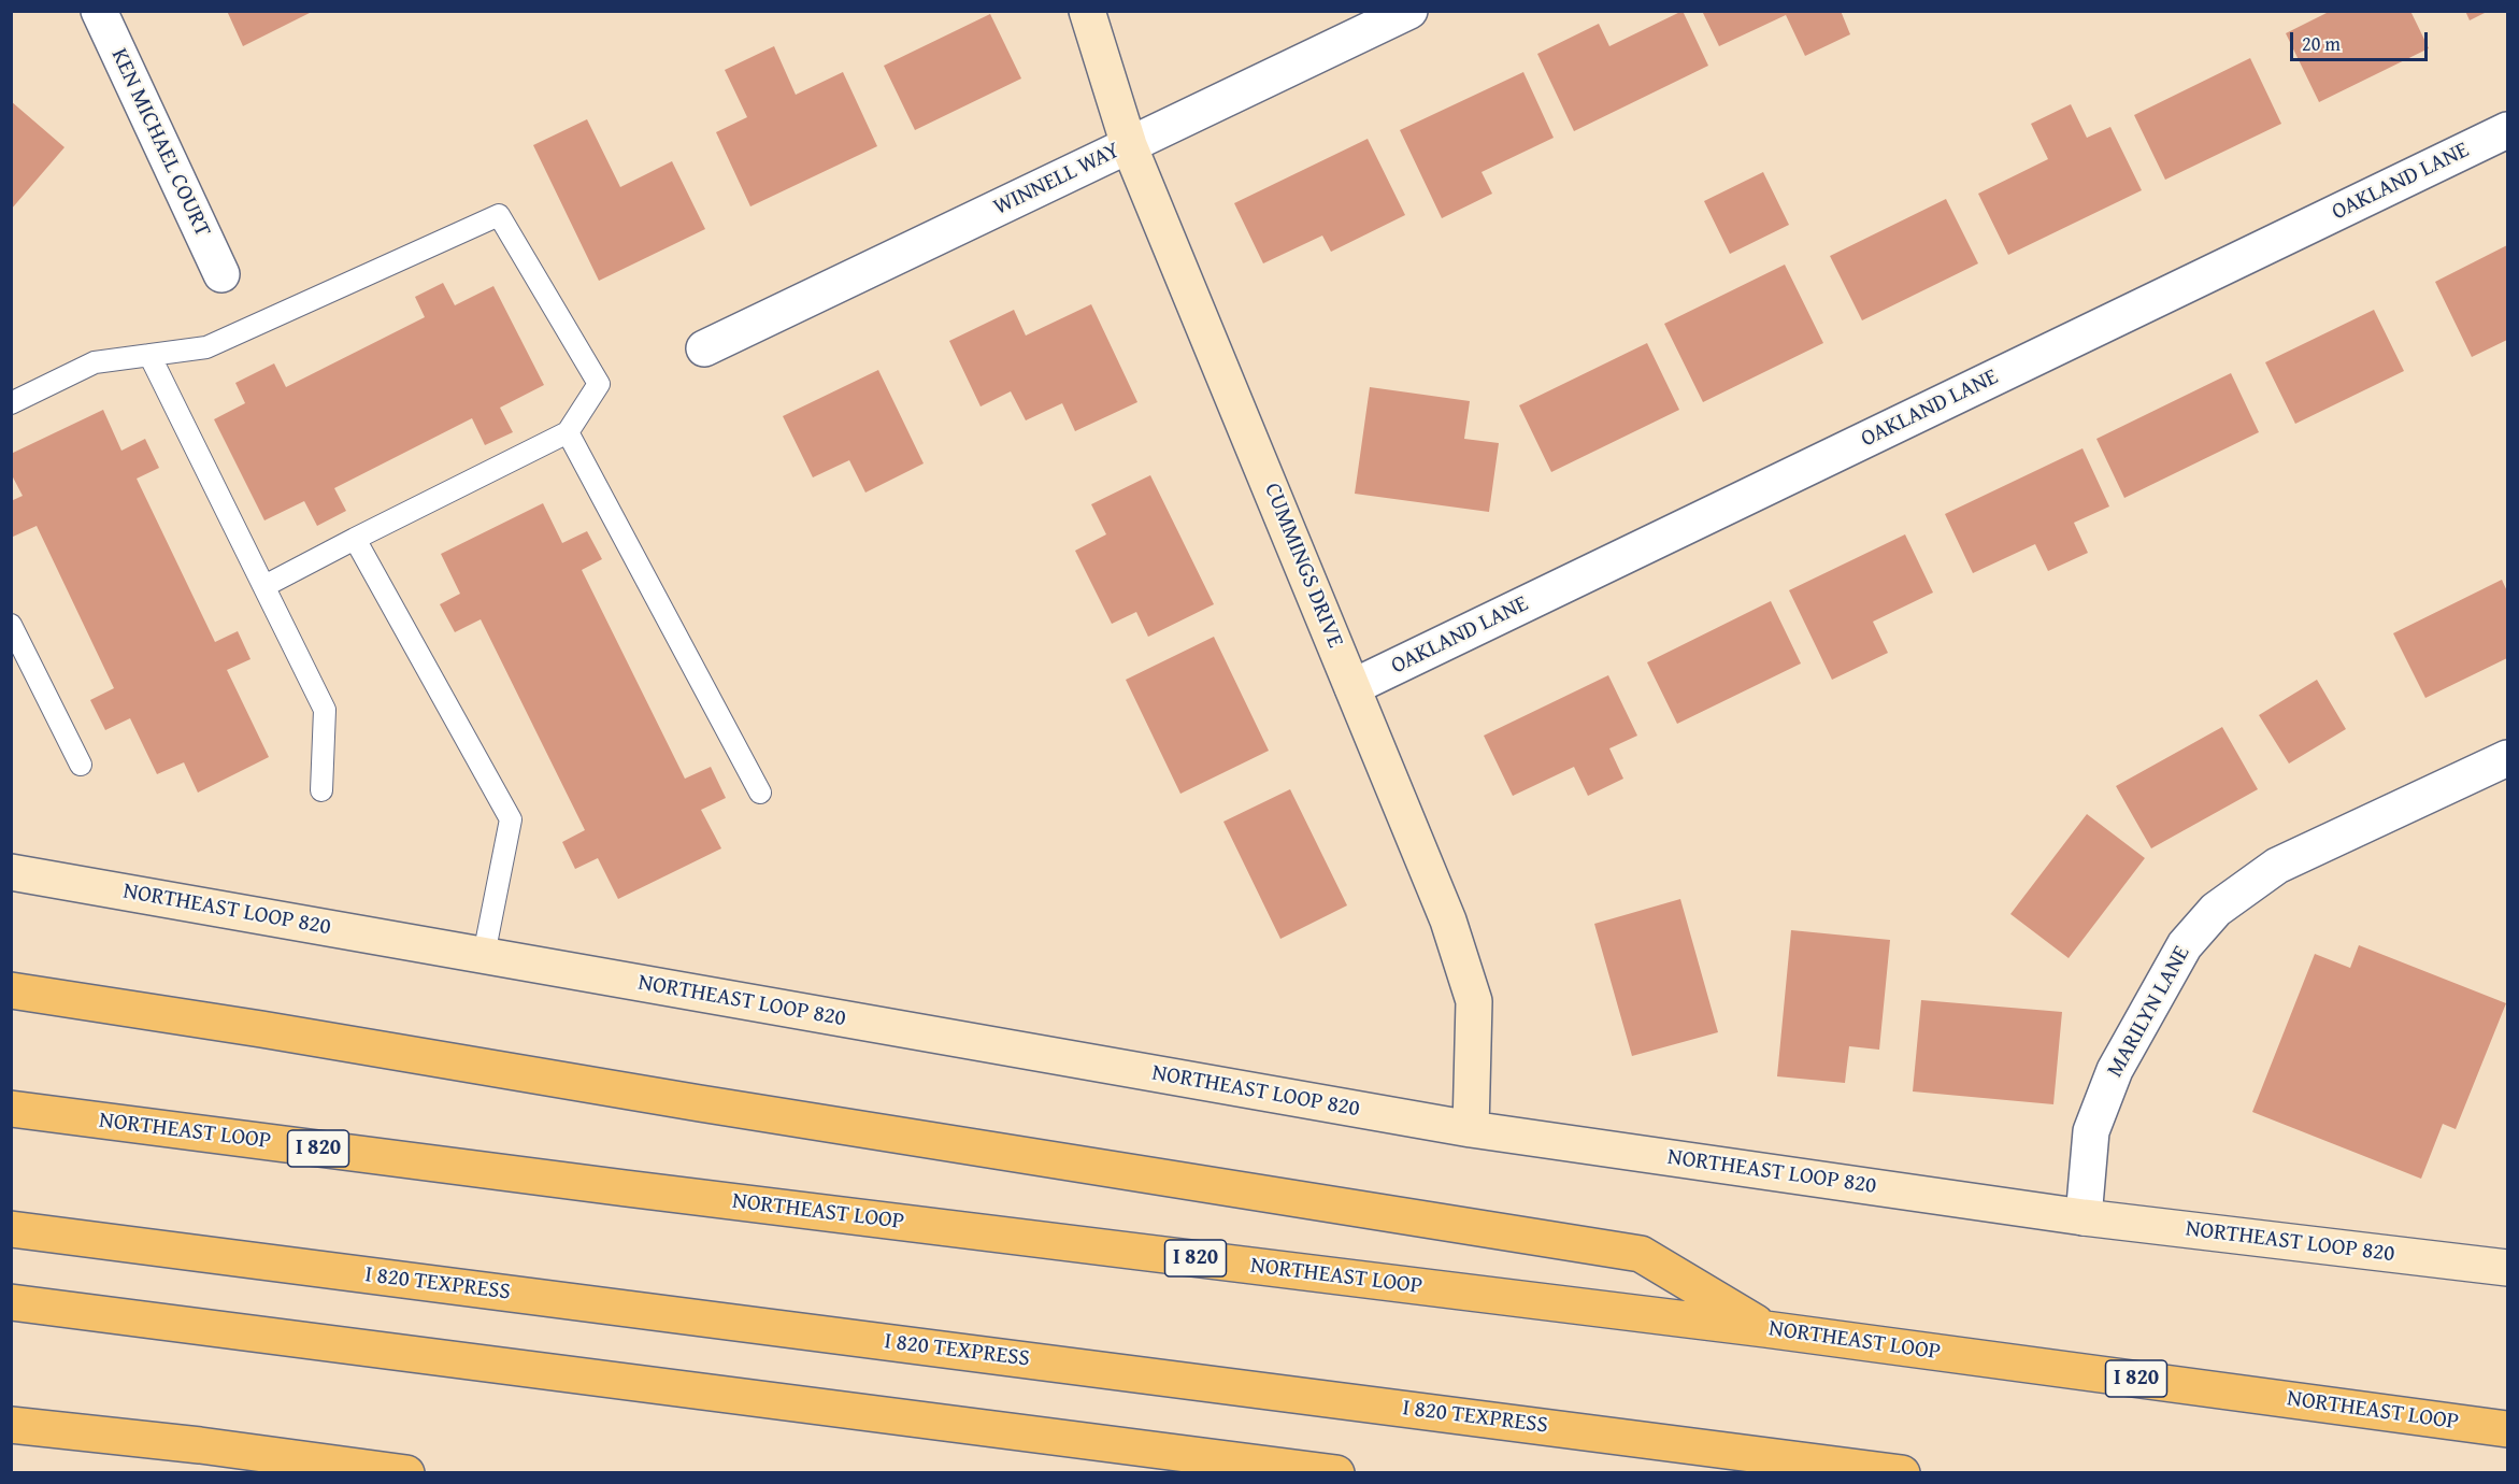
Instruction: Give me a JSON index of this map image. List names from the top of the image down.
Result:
{
  "streets": {
    "highway": ["NORTHEAST LOOP", "I 820", "I 820 TEXPRESS"],
    "main road": ["CUMMINGS DRIVE", "NORTHEAST LOOP 820"],
    "street": [
      "KEN MICHAEL COURT",
      "WINNELL WAY",
      "OAKLAND LANE",
      "MARILYN LANE"
    ]
  },
  "crossings": [
    ["WINNELL WAY", "CUMMINGS DRIVE"],
    ["OAKLAND LANE", "CUMMINGS DRIVE"],
    ["CUMMINGS DRIVE", "NORTHEAST LOOP 820"],
    ["NORTHEAST LOOP 820", "MARILYN LANE"]
  ],
  "scale_bar": "20 m"
}
